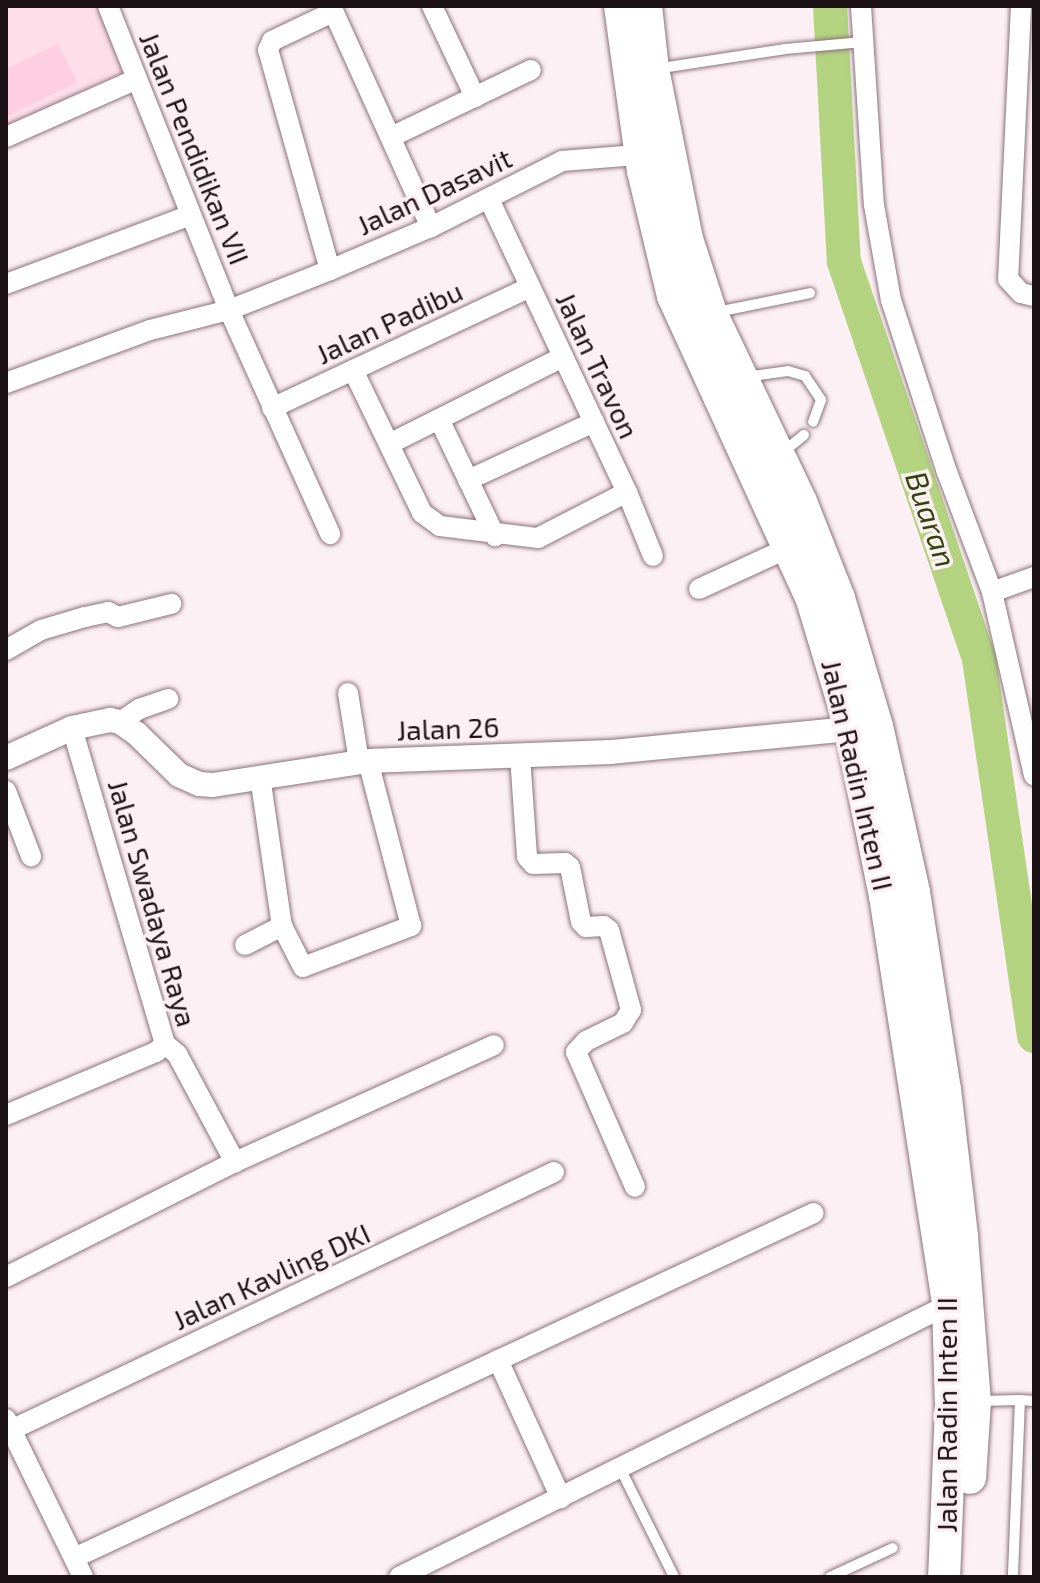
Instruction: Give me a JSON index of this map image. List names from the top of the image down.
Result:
{
  "streets": {
    "main road": ["Jalan Radin Inten II"],
    "street": [
      "Jalan Pendidikan VII",
      "Jalan Dasavit",
      "Jalan Padibu",
      "Jalan Travon",
      "Jalan 26",
      "Jalan Swadaya Raya",
      "Jalan Kavling DKI"
    ]
  },
  "crossings": [
    ["Jalan Pendidikan VII", "Jalan Dasavit"],
    ["Jalan Pendidikan VII", "Jalan Padibu"],
    ["Jalan Dasavit", "Jalan Travon"],
    ["Jalan Dasavit", "Jalan Radin Inten II"],
    ["Jalan Padibu", "Jalan Travon"],
    ["Jalan 26", "Jalan Radin Inten II"]
  ],
  "water": ["Buaran"]
}
